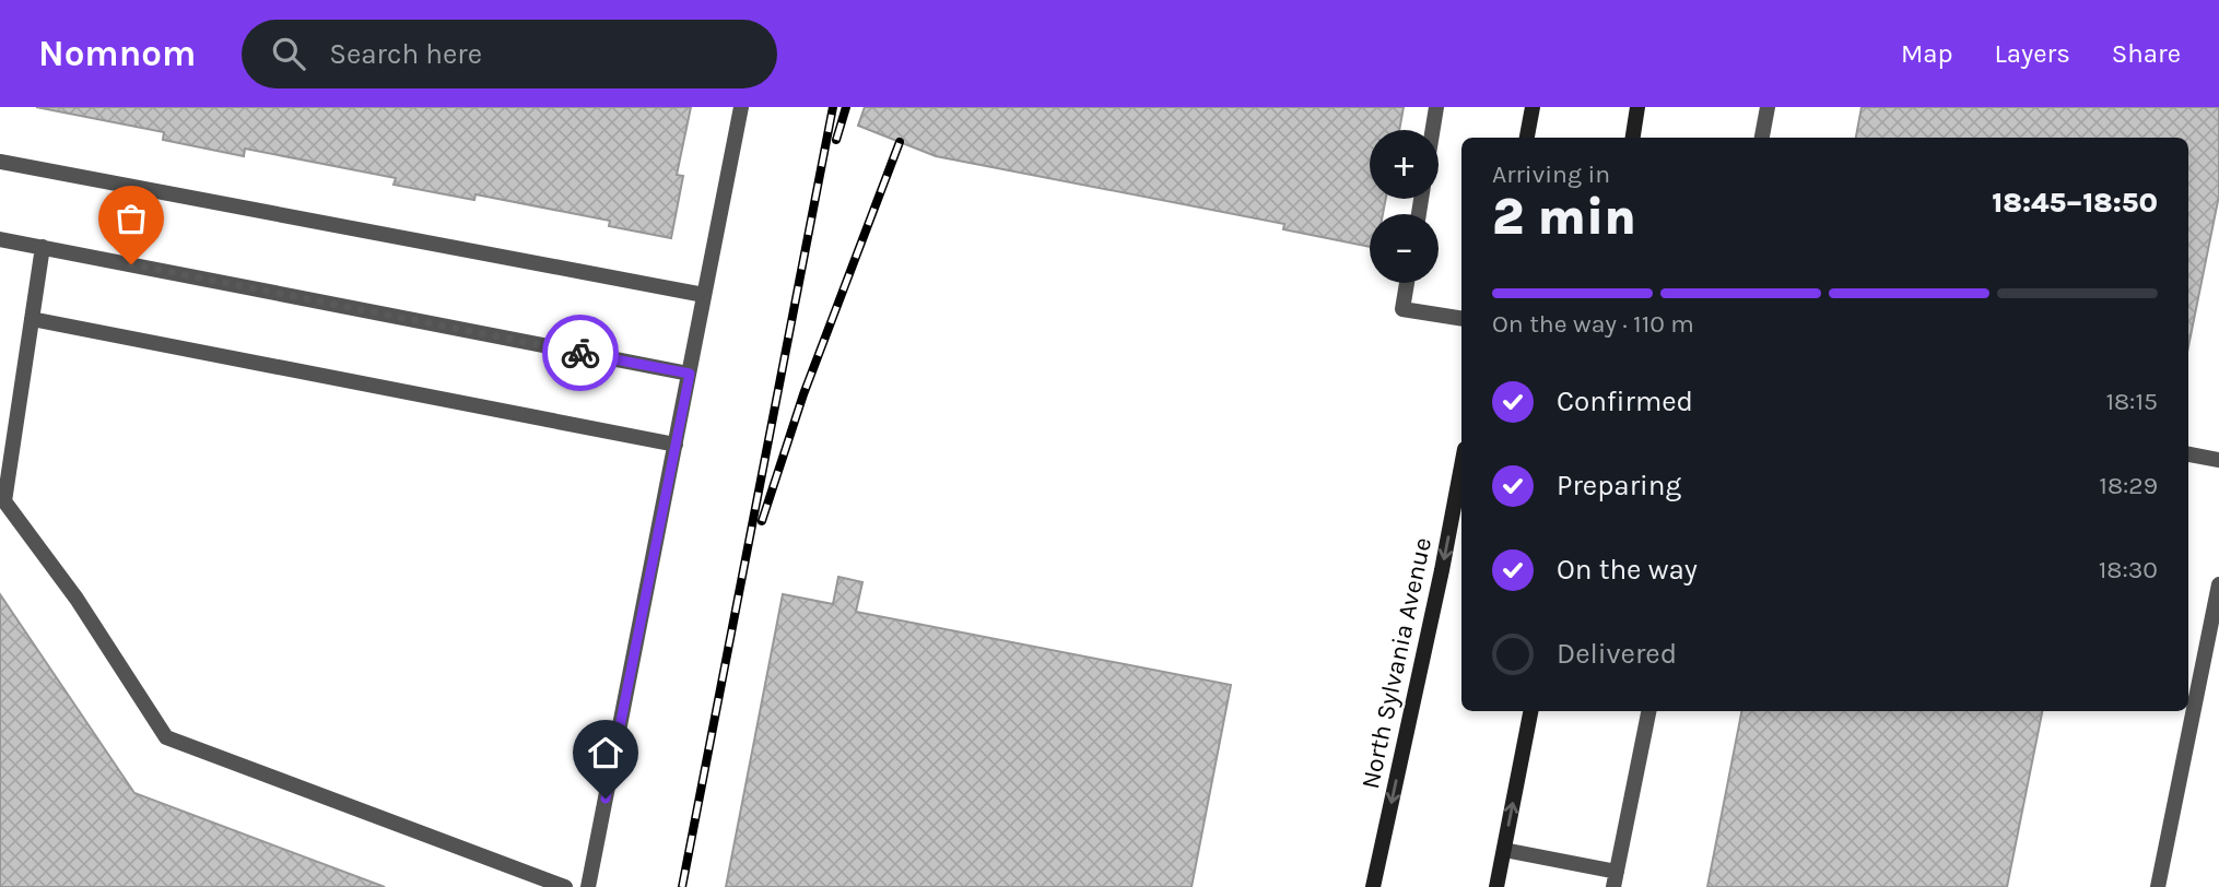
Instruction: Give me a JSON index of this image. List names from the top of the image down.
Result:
{
  "streets": {
    "main road": ["North Sylvania Avenue"]
  },
  "page": {
    "header": "Nomnom",
    "search": "Search here",
    "nav": ["Map", "Layers", "Share"],
    "map_buttons": ["+", "−"],
    "heading": ["2 min", "Arriving in", "18:45–18:50"],
    "bar": "On the way · 110 m",
    "list": [
      ["Confirmed", "18:15"],
      ["Preparing", "18:29"],
      ["On the way", "18:30"],
      "Delivered"
    ]
  }
}
